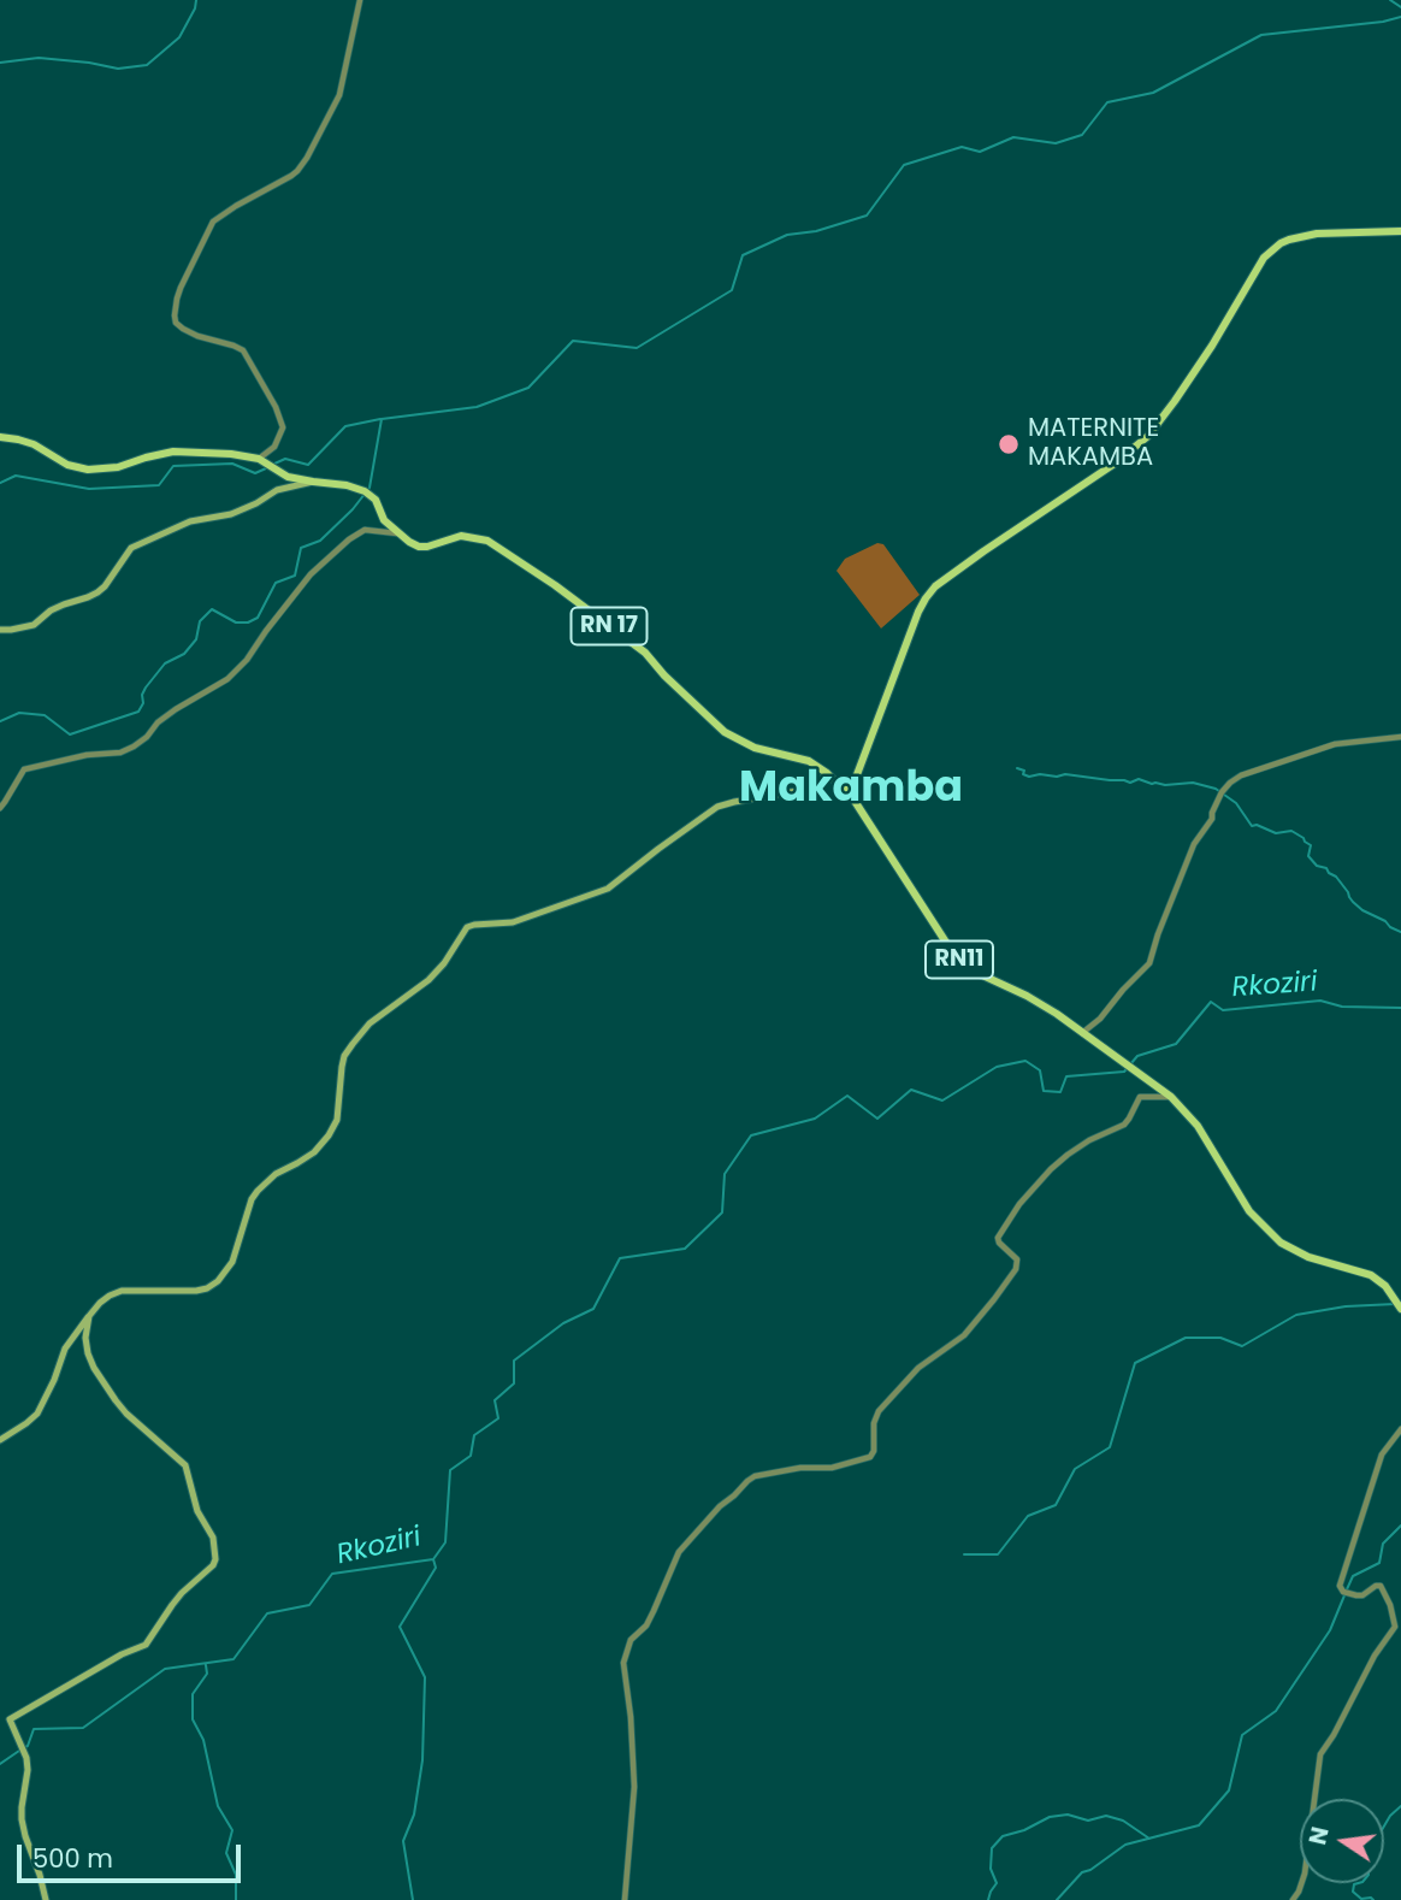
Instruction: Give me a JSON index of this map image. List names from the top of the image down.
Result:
{
  "streets": {
    "main road": ["RN 17", "RN11"]
  },
  "crossings": [
    ["RN 17", "RN11"]
  ],
  "districts": ["Makamba"],
  "water": ["Rkoziri"],
  "places": ["MATERNITE MAKAMBA"],
  "scale_bar": "500 m",
  "north": "left"
}
